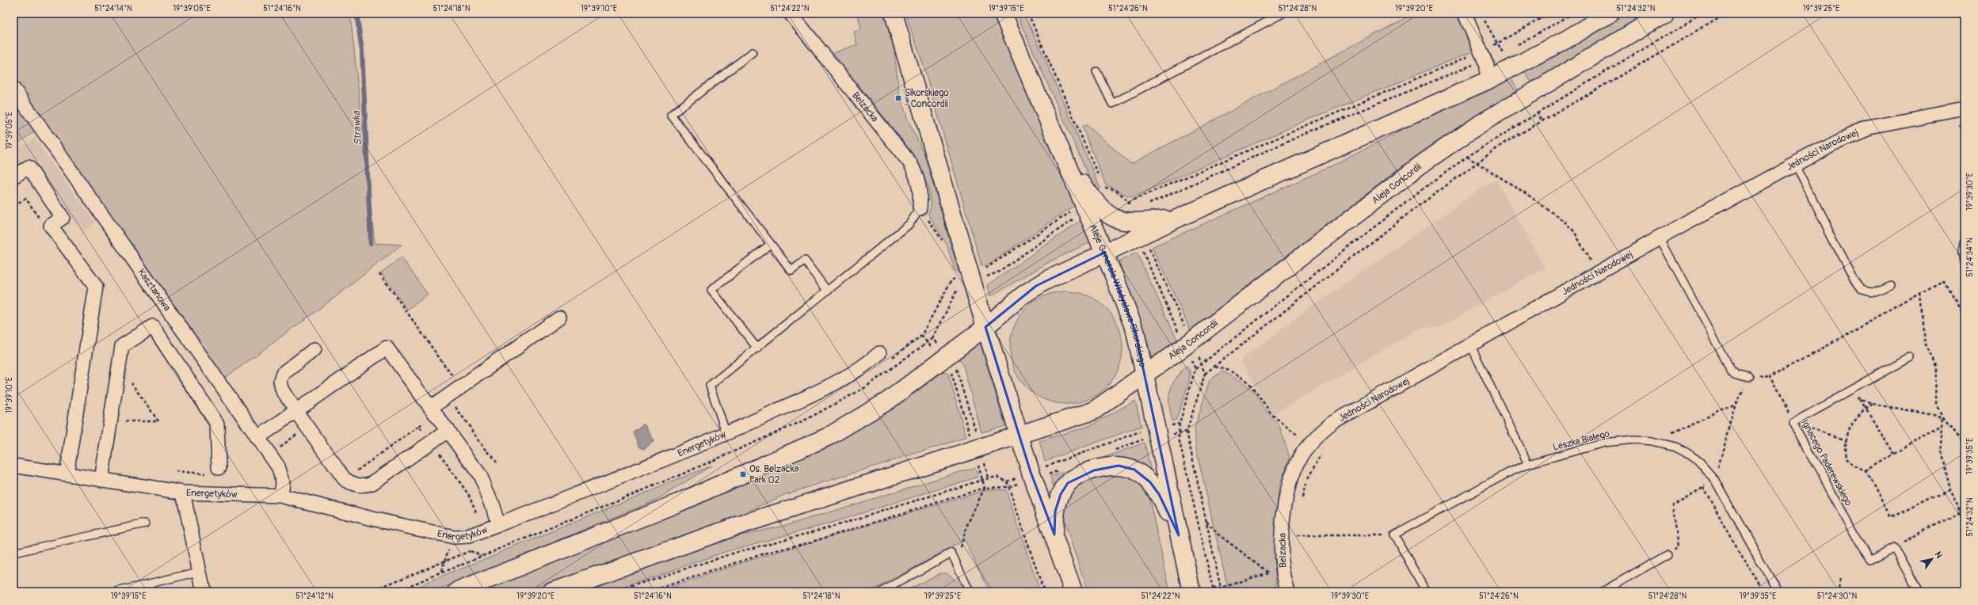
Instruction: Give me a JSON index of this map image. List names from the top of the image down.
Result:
{
  "streets": {
    "street": [
      "Belzacka",
      "Jedności Narodowej",
      "Aleja Concordii",
      "Kasztanowa",
      "Aleje Generała Władysława Sikorskiego",
      "Energetyków"
    ],
    "lane": ["Leszka Białego", "Ignacego Paderewskiego"]
  },
  "crossings": [
    ["Belzacka", "Jedności Narodowej"],
    ["Aleja Concordii", "Aleje Generała Władysława Sikorskiego"],
    ["Kasztanowa", "Energetyków"]
  ],
  "water": ["Strawka"],
  "places": {
    "transit": ["Sikorskiego - Concordii", "Os. Belzacka Park 02"]
  },
  "north": "top right",
  "coordinates": [
    "51°24'14\"N",
    "19°39'05\"E",
    "51°24'16\"N",
    "51°24'18\"N",
    "19°39'10\"E",
    "51°24'22\"N",
    "19°39'15\"E",
    "51°24'26\"N",
    "51°24'28\"N",
    "19°39'20\"E",
    "51°24'32\"N",
    "19°39'25\"E",
    "19°39'30\"E",
    "51°24'34\"N",
    "19°39'35\"E",
    "51°24'12\"N",
    "51°24'30\"N"
  ]
}
